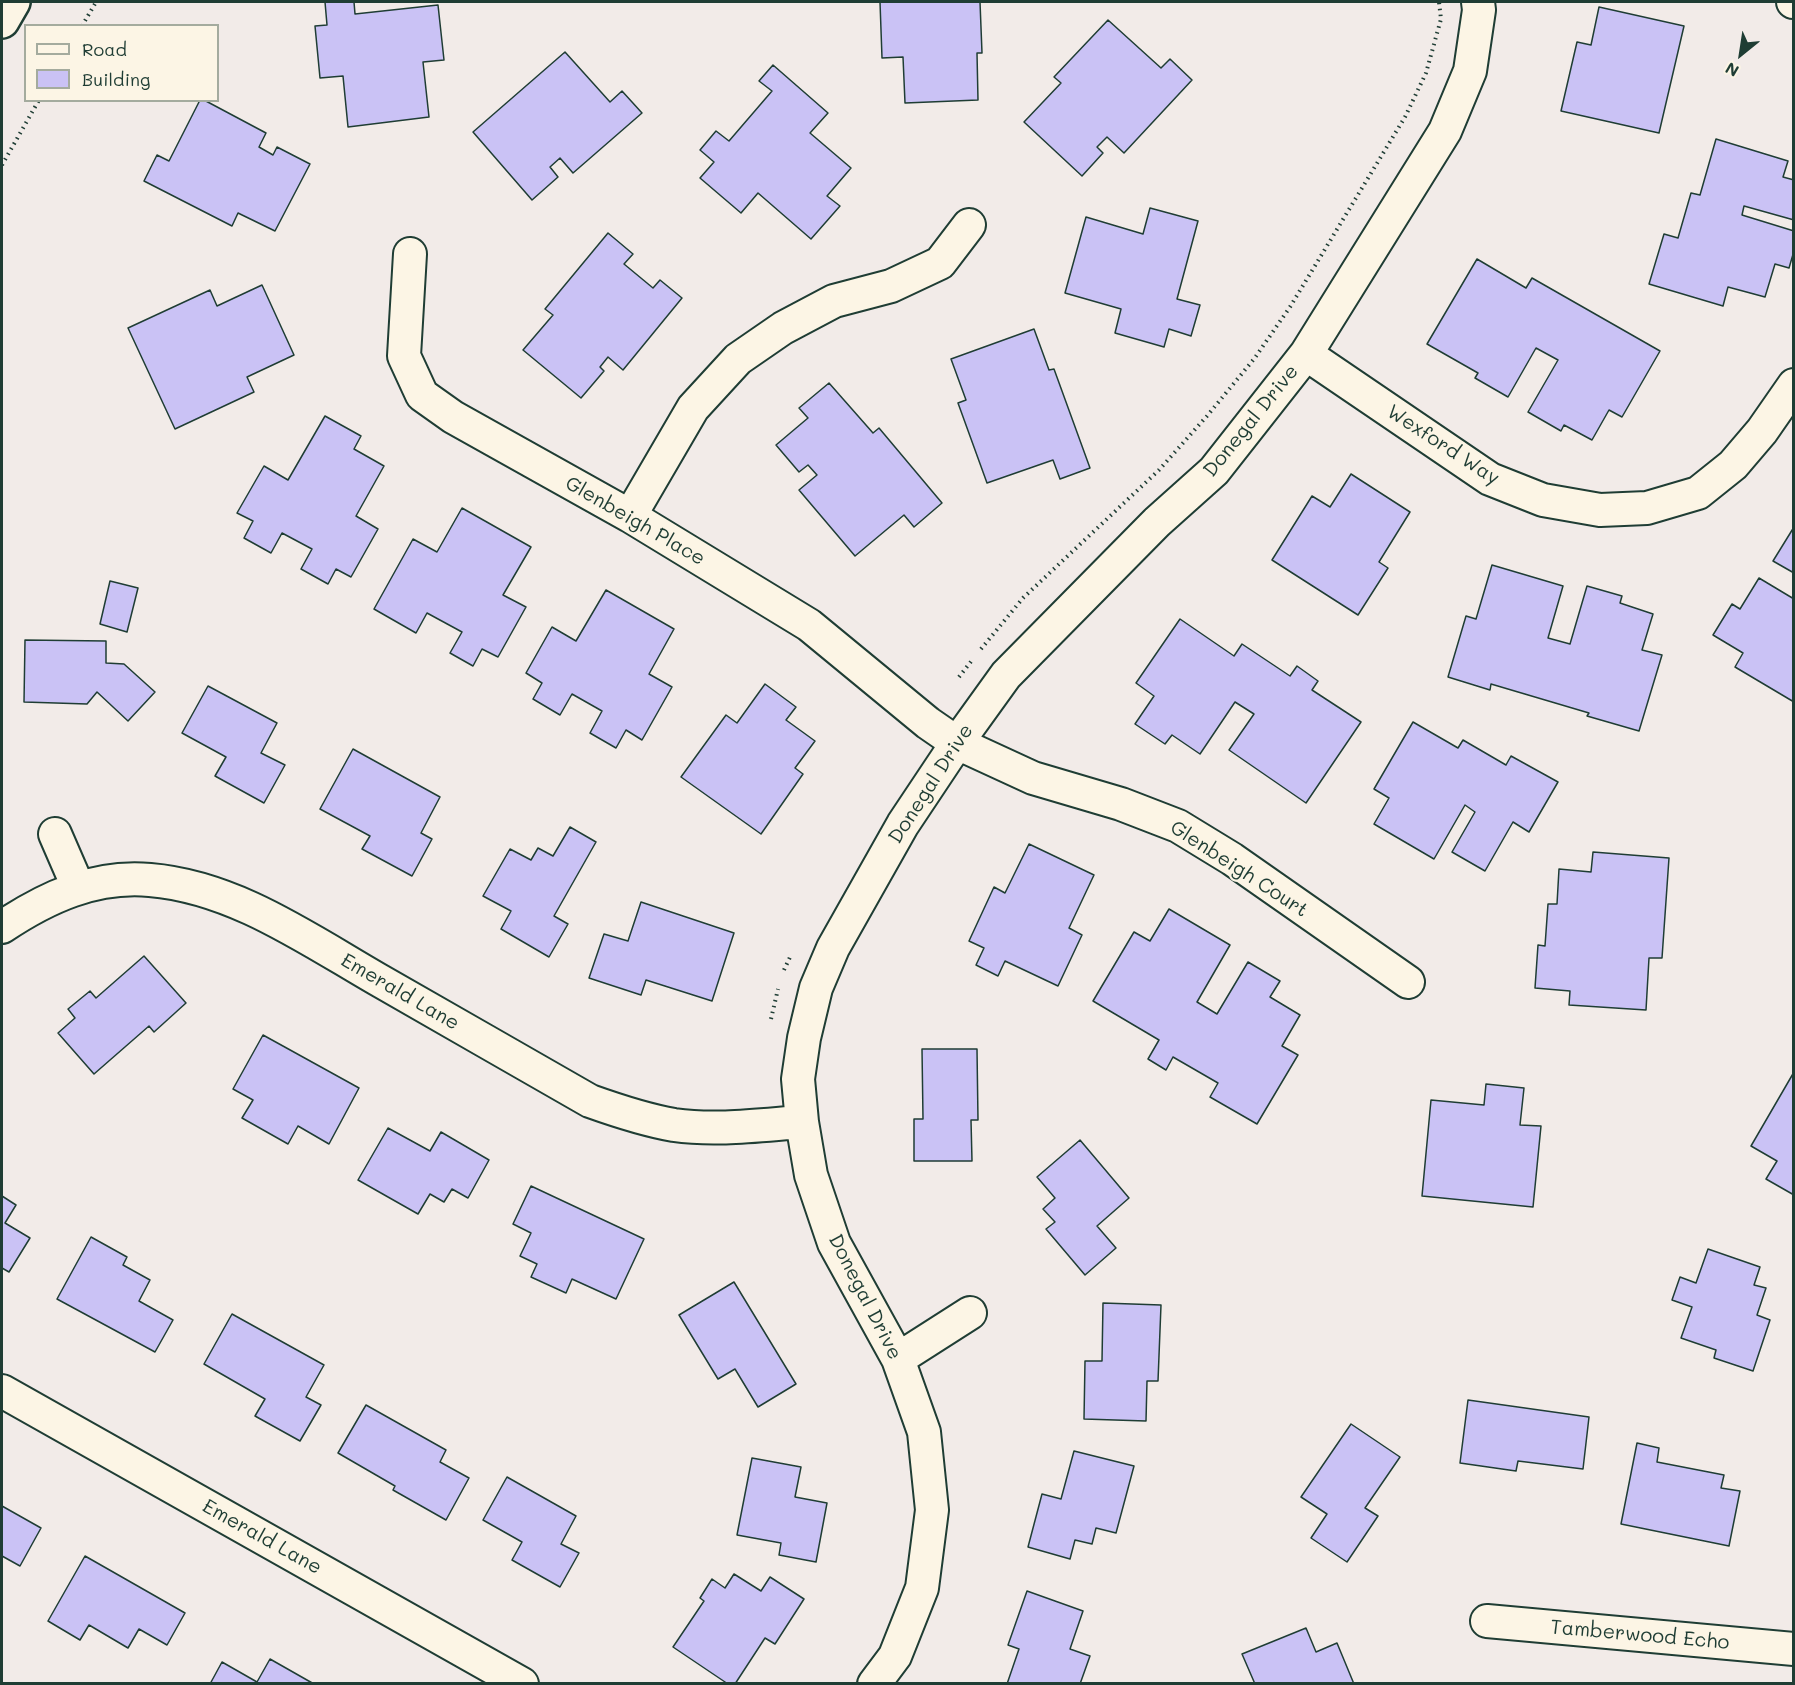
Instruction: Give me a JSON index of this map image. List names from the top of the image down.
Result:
{
  "streets": {
    "street": [
      "Donegal Drive",
      "Wexford Way",
      "Glenbeigh Place",
      "Glenbeigh Court",
      "Emerald Lane",
      "Tamberwood Echo"
    ]
  },
  "crossings": [
    ["Donegal Drive", "Wexford Way"],
    ["Donegal Drive", "Glenbeigh Place"],
    ["Donegal Drive", "Glenbeigh Court"],
    ["Donegal Drive", "Emerald Lane"],
    ["Glenbeigh Place", "Glenbeigh Court"]
  ],
  "legend": ["Road", "Building"],
  "north": "bottom left"
}
